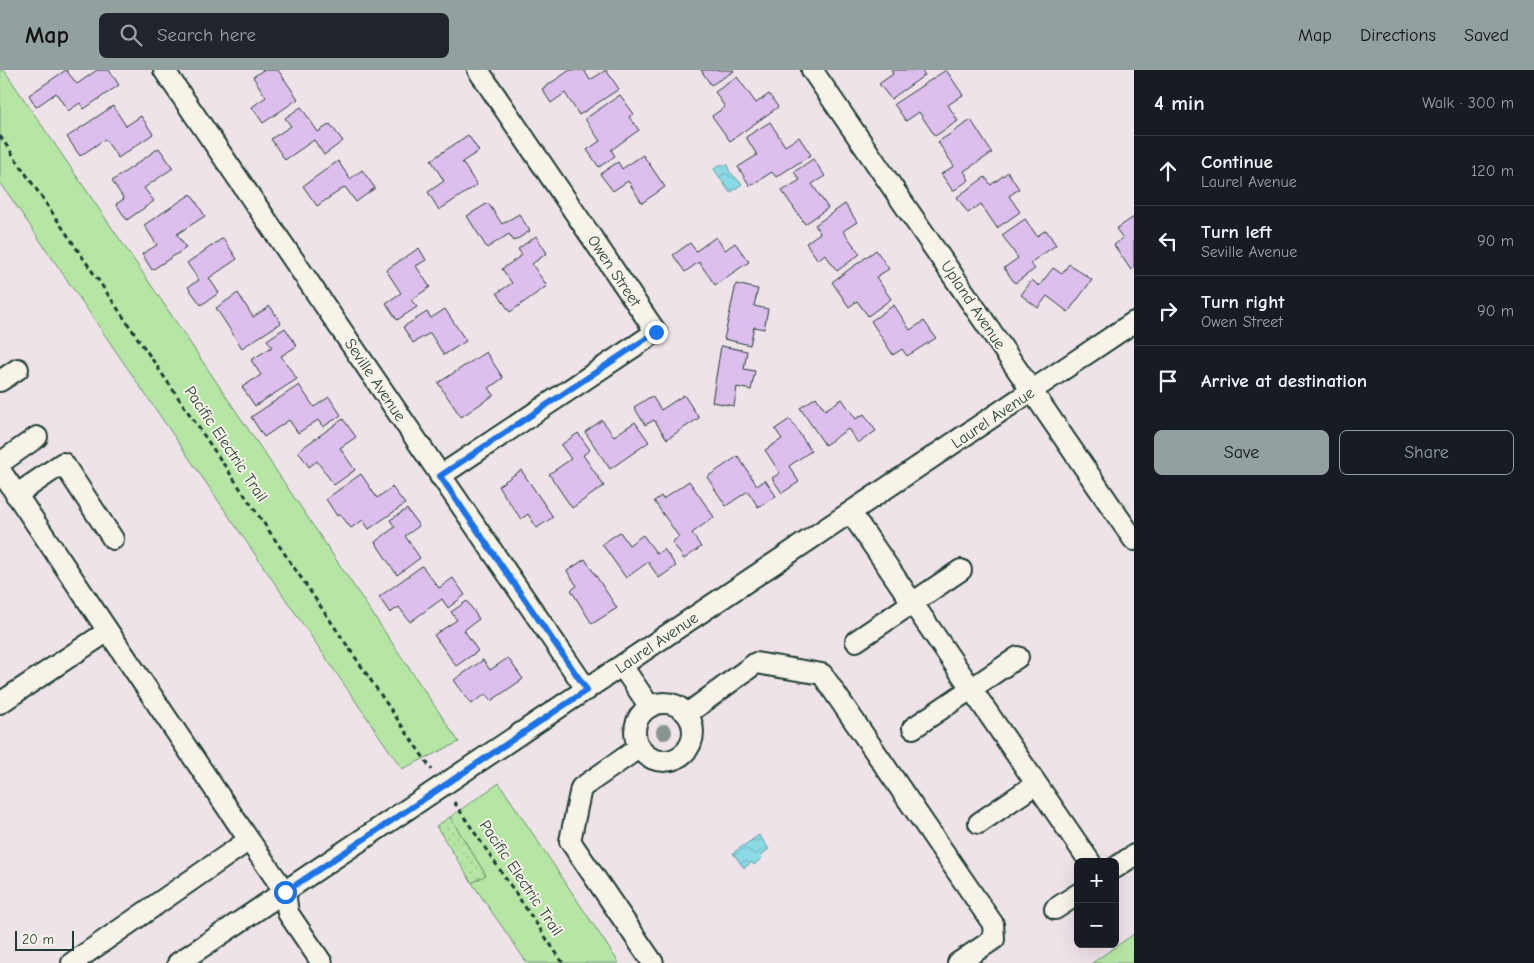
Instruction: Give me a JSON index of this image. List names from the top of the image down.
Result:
{
  "streets": {
    "street": [
      "Owen Street",
      "Upland Avenue",
      "Seville Avenue",
      "Laurel Avenue"
    ],
    "path": ["Pacific Electric Trail"]
  },
  "crossings": [
    ["Owen Street", "Seville Avenue"],
    ["Upland Avenue", "Laurel Avenue"],
    ["Seville Avenue", "Laurel Avenue"]
  ],
  "scale_bar": "20 m",
  "page": {
    "header": "Map",
    "search": "Search here",
    "nav": ["Map", "Directions", "Saved"],
    "heading": ["4 min", "Walk · 300 m"],
    "list": [
      ["Continue", "Laurel Avenue", "120 m"],
      ["Turn left", "Seville Avenue", "90 m"],
      ["Turn right", "Owen Street", "90 m"],
      "Arrive at destination"
    ],
    "buttons": ["Save", "Share"],
    "map_buttons": ["+", "−"],
    "scale": "20 m"
  }
}
